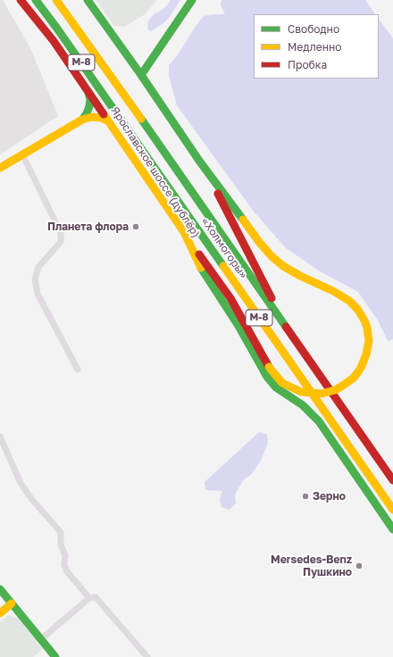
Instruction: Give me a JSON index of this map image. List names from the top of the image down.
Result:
{
  "streets": {
    "main road": ["М-8", "Ярославское шоссе (дублёр)", "«Холмогоры»"]
  },
  "places": ["Планета флора", "Зерно", "Mersedes-Benz Пушкино"],
  "legend": ["Свободно", "Медленно", "Пробка"]
}
